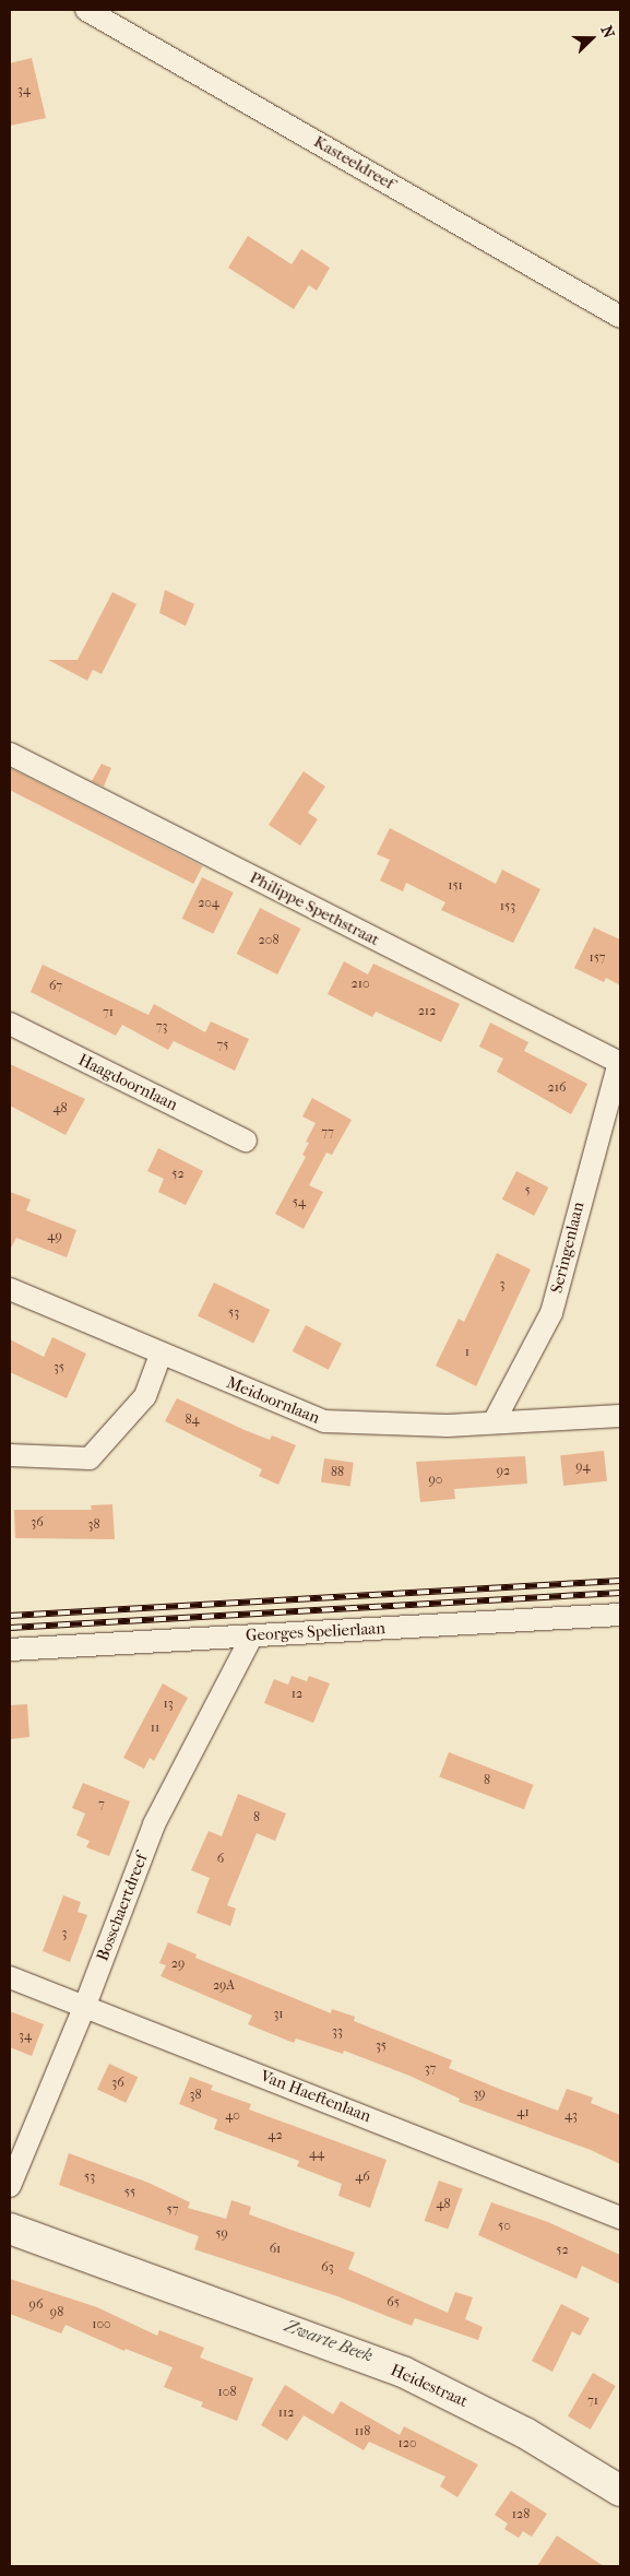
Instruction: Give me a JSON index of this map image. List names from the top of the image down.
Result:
{
  "streets": {
    "street": [
      "Kasteeldreef",
      "Philippe Spethstraat",
      "Haagdoornlaan",
      "Seringenlaan",
      "Meidoornlaan",
      "Georges Spelierlaan",
      "Bosschaertdreef",
      "Van Haeftenlaan",
      "Heidestraat"
    ]
  },
  "crossings": [
    ["Philippe Spethstraat", "Seringenlaan"],
    ["Seringenlaan", "Meidoornlaan"],
    ["Georges Spelierlaan", "Bosschaertdreef"],
    ["Bosschaertdreef", "Van Haeftenlaan"]
  ],
  "water": ["Zwarte Beek"],
  "house_numbers": [
    "34",
    "151",
    "204",
    "153",
    "208",
    "157",
    "210",
    "67",
    "212",
    "71",
    "73",
    "75",
    "216",
    "48",
    "77",
    "52",
    "5",
    "54",
    "49",
    "3",
    "53",
    "1",
    "35",
    "84",
    "94",
    "92",
    "88",
    "90",
    "36",
    "38",
    "12",
    "13",
    "11",
    "8",
    "7",
    "8",
    "6",
    "3",
    "29",
    "29A",
    "31",
    "33",
    "34",
    "35",
    "37",
    "36",
    "39",
    "38",
    "41",
    "40",
    "43",
    "42",
    "44",
    "53",
    "46",
    "55",
    "48",
    "57",
    "50",
    "59",
    "61",
    "52",
    "63",
    "65",
    "96",
    "98",
    "100",
    "108",
    "71",
    "112",
    "118",
    "120",
    "128"
  ],
  "north": "right"
}
